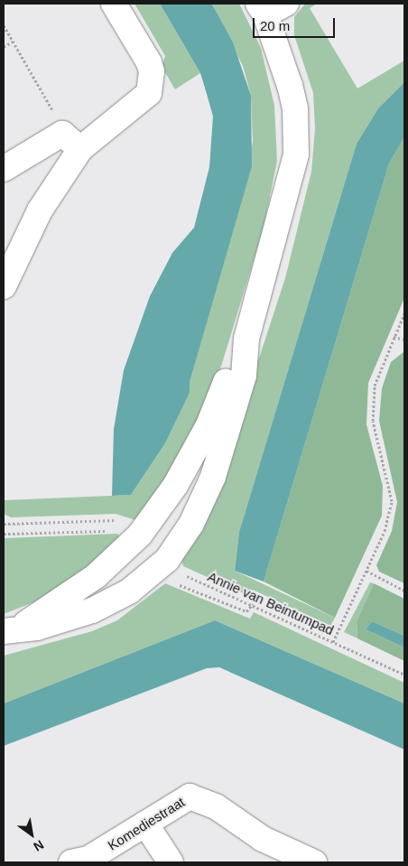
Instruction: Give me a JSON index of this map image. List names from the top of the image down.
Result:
{
  "streets": {
    "street": ["Komediestraat"],
    "path": ["Annie van Beintumpad"]
  },
  "scale_bar": "20 m",
  "north": "bottom right"
}
